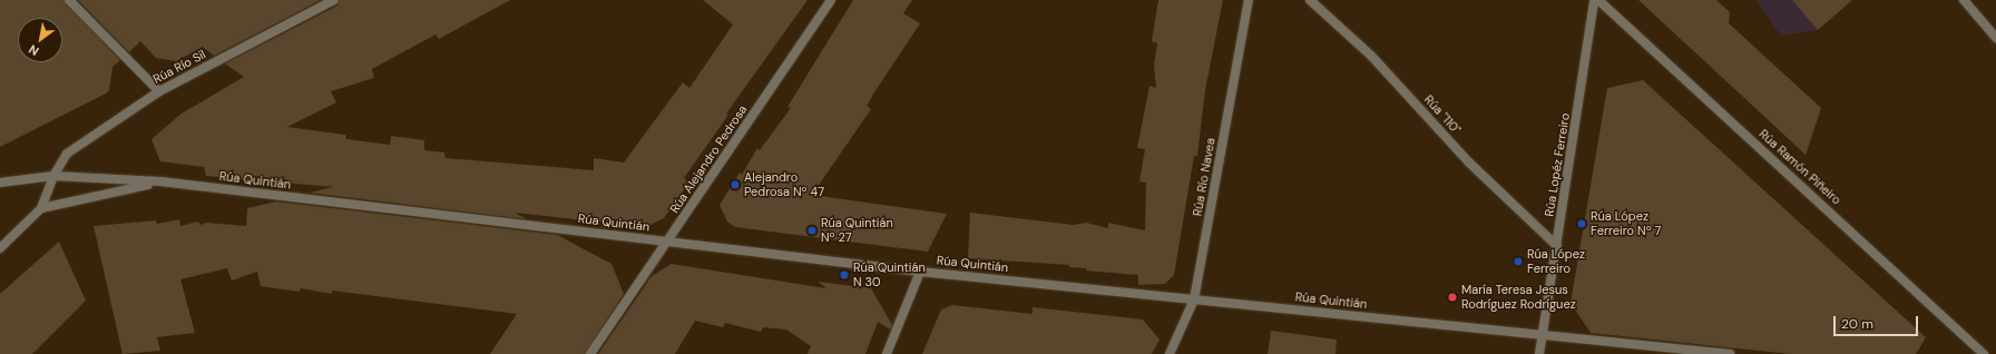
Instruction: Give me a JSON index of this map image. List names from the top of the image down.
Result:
{
  "streets": {
    "street": [
      "Rúa Río Sil",
      "Rúa \"110\"",
      "Rúa Alejandro Pedrosa",
      "Rúa Lopéz Ferreiro",
      "Rúa Ramón Piñeiro",
      "Rúa Río Navea",
      "Rúa Quintián"
    ]
  },
  "crossings": [
    ["Rúa Río Sil", "Rúa Quintián"],
    ["Rúa \"110\"", "Rúa Lopéz Ferreiro"],
    ["Rúa Alejandro Pedrosa", "Rúa Quintián"],
    ["Rúa Lopéz Ferreiro", "Rúa Quintián"],
    ["Rúa Río Navea", "Rúa Quintián"]
  ],
  "places": [
    "Alejandro Pedrosa Nº 47",
    "Rúa López Ferreiro Nº 7",
    "Rúa Quintián Nº 27",
    "Rúa López Ferreiro",
    "Rúa Quintián N 30",
    "María Teresa Jesus Rodríguez Rodríguez"
  ],
  "scale_bar": "20 m",
  "north": "bottom left"
}
